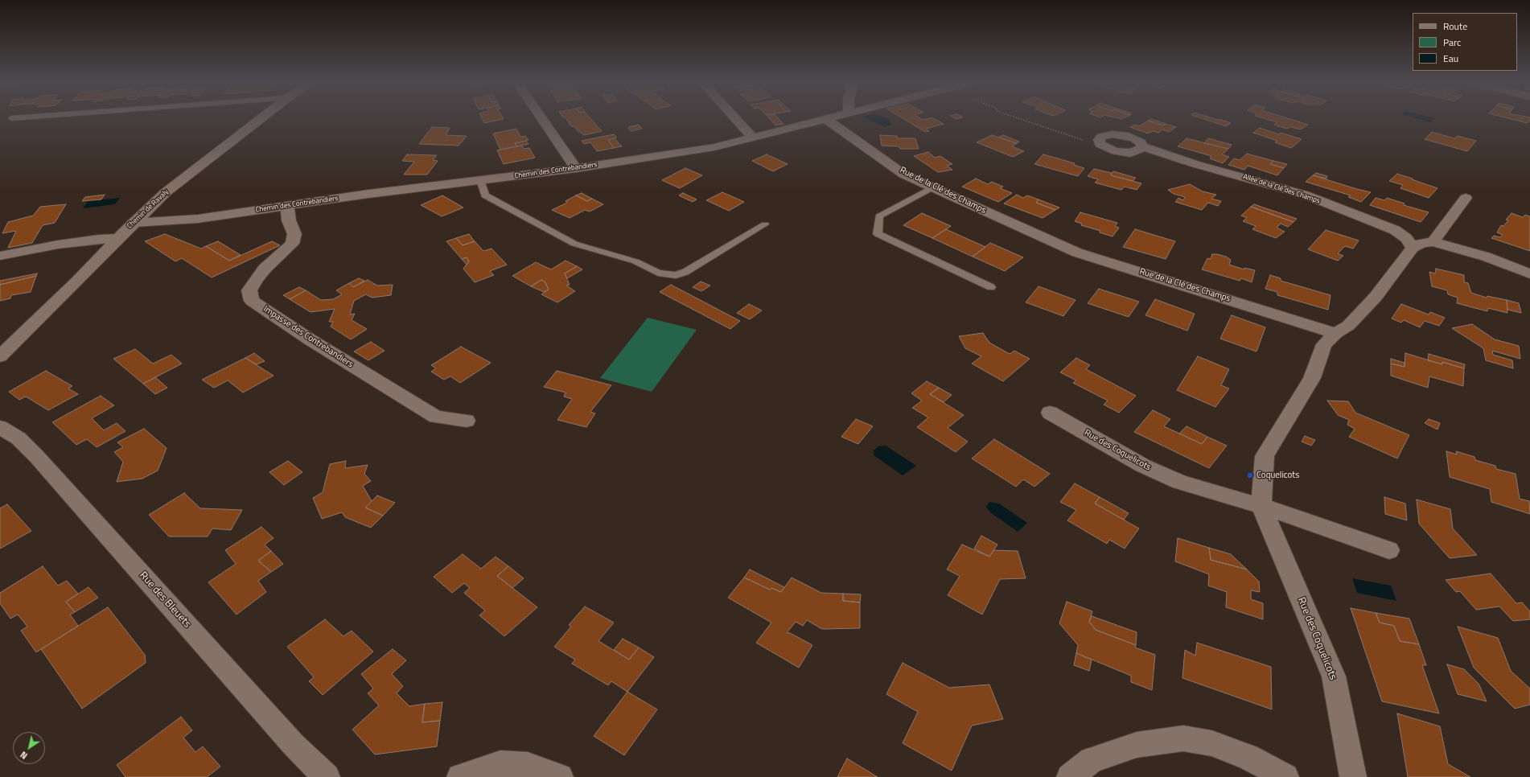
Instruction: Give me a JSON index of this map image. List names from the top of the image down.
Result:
{
  "streets": {
    "street": [
      "Chemin des Contrebandiers",
      "Allée de la Clé des Champs",
      "Rue de la Clé des Champs",
      "Chemin de Ravaly",
      "Impasse des Contrebandiers",
      "Rue des Coquelicots",
      "Rue des Bleuets"
    ]
  },
  "crossings": [
    ["Chemin des Contrebandiers", "Rue de la Clé des Champs"],
    ["Chemin des Contrebandiers", "Chemin de Ravaly"],
    ["Chemin des Contrebandiers", "Impasse des Contrebandiers"],
    ["Rue de la Clé des Champs", "Rue des Coquelicots"]
  ],
  "places": ["Coquelicots"],
  "legend": ["Route", "Parc", "Eau"],
  "north": "bottom left"
}
